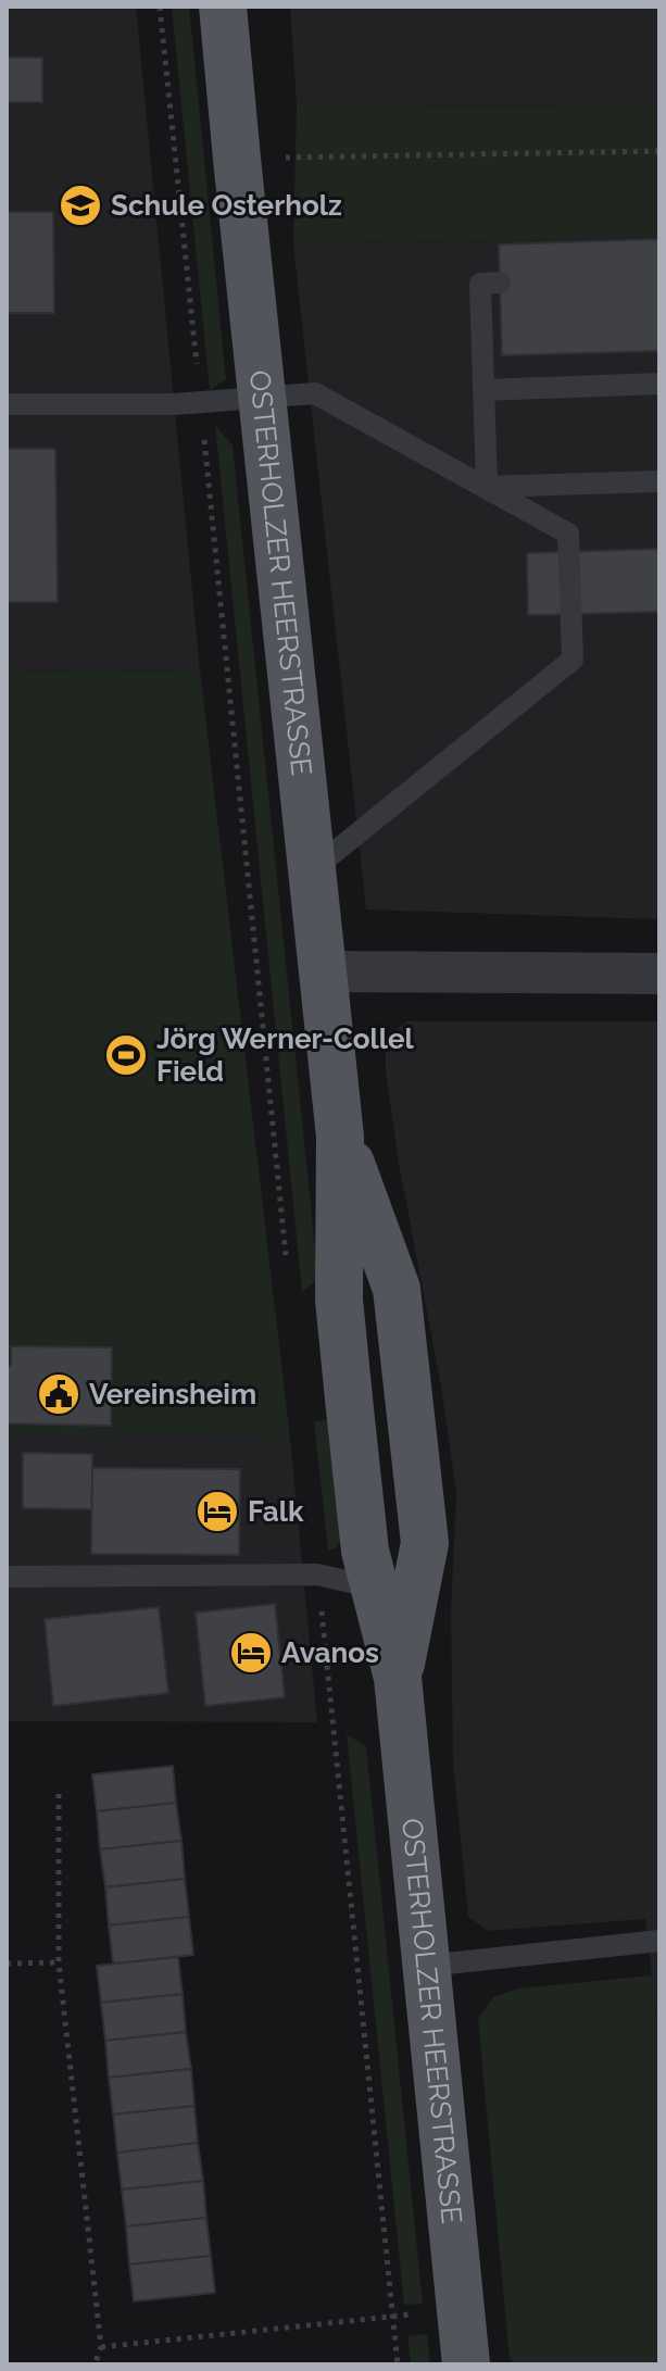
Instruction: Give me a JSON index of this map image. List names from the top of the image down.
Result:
{
  "streets": {
    "main road": ["OSTERHOLZER HEERSTRASSE"]
  },
  "places": {
    "school or university": ["Schule Osterholz"],
    "sports": ["Jörg Werner-Collel Field"],
    "public building": ["Vereinsheim"],
    "hotel": ["Falk", "Avanos"]
  }
}
